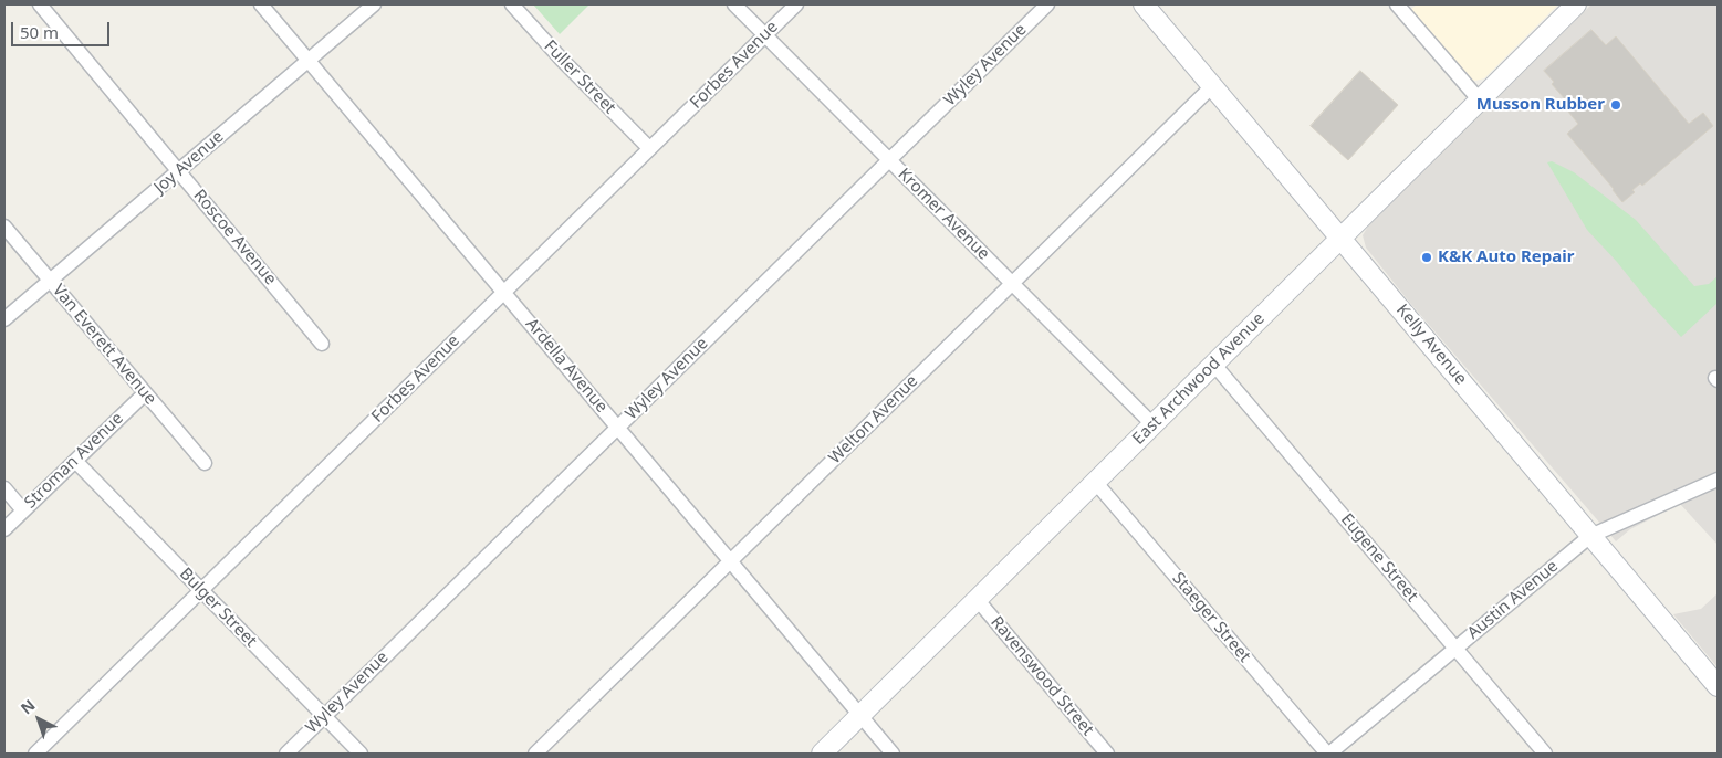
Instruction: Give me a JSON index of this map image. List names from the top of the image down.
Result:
{
  "streets": {
    "main road": ["Kelly Avenue", "East Archwood Avenue"],
    "street": [
      "Forbes Avenue",
      "Wyley Avenue",
      "Fuller Street",
      "Joy Avenue",
      "Kromer Avenue",
      "Roscoe Avenue",
      "Van Everett Avenue",
      "Ardella Avenue",
      "Welton Avenue",
      "Stroman Avenue",
      "Eugene Street",
      "Austin Avenue",
      "Bulger Street",
      "Staeger Street",
      "Ravenswood Street"
    ]
  },
  "crossings": [
    ["Forbes Avenue", "Fuller Street"],
    ["Forbes Avenue", "Kromer Avenue"],
    ["Forbes Avenue", "Ardella Avenue"],
    ["Forbes Avenue", "Bulger Street"],
    ["Wyley Avenue", "Kromer Avenue"],
    ["Wyley Avenue", "Ardella Avenue"],
    ["Wyley Avenue", "Bulger Street"],
    ["Joy Avenue", "Roscoe Avenue"],
    ["Joy Avenue", "Van Everett Avenue"],
    ["Joy Avenue", "Ardella Avenue"],
    ["Kromer Avenue", "East Archwood Avenue"],
    ["Kromer Avenue", "Welton Avenue"],
    ["Van Everett Avenue", "Stroman Avenue"],
    ["Kelly Avenue", "East Archwood Avenue"],
    ["Kelly Avenue", "Welton Avenue"],
    ["Kelly Avenue", "Austin Avenue"],
    ["Ardella Avenue", "East Archwood Avenue"],
    ["Ardella Avenue", "Welton Avenue"],
    ["East Archwood Avenue", "Eugene Street"],
    ["East Archwood Avenue", "Staeger Street"],
    ["East Archwood Avenue", "Ravenswood Street"],
    ["Stroman Avenue", "Bulger Street"],
    ["Eugene Street", "Austin Avenue"],
    ["Austin Avenue", "Staeger Street"]
  ],
  "places": ["Musson Rubber", "K&K Auto Repair"],
  "scale_bar": "50 m",
  "north": "top left"
}
